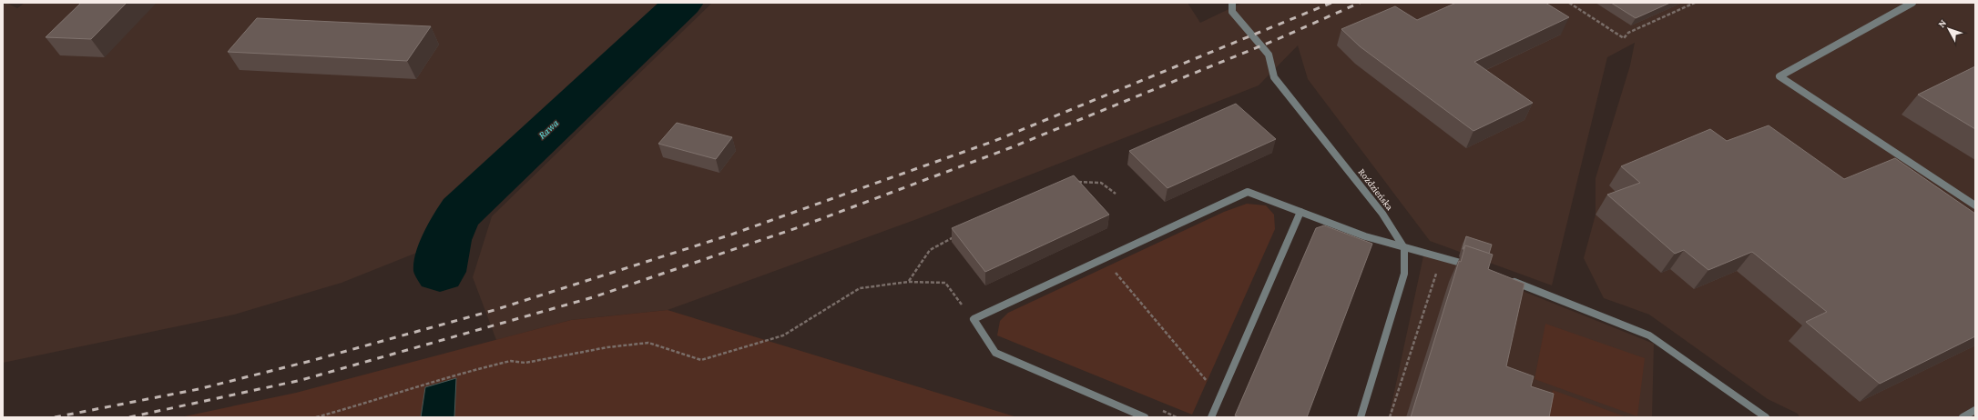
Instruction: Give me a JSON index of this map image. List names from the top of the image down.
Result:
{
  "streets": {
    "street": ["Roździeńska"]
  },
  "water": ["Rawa"],
  "north": "top left"
}
